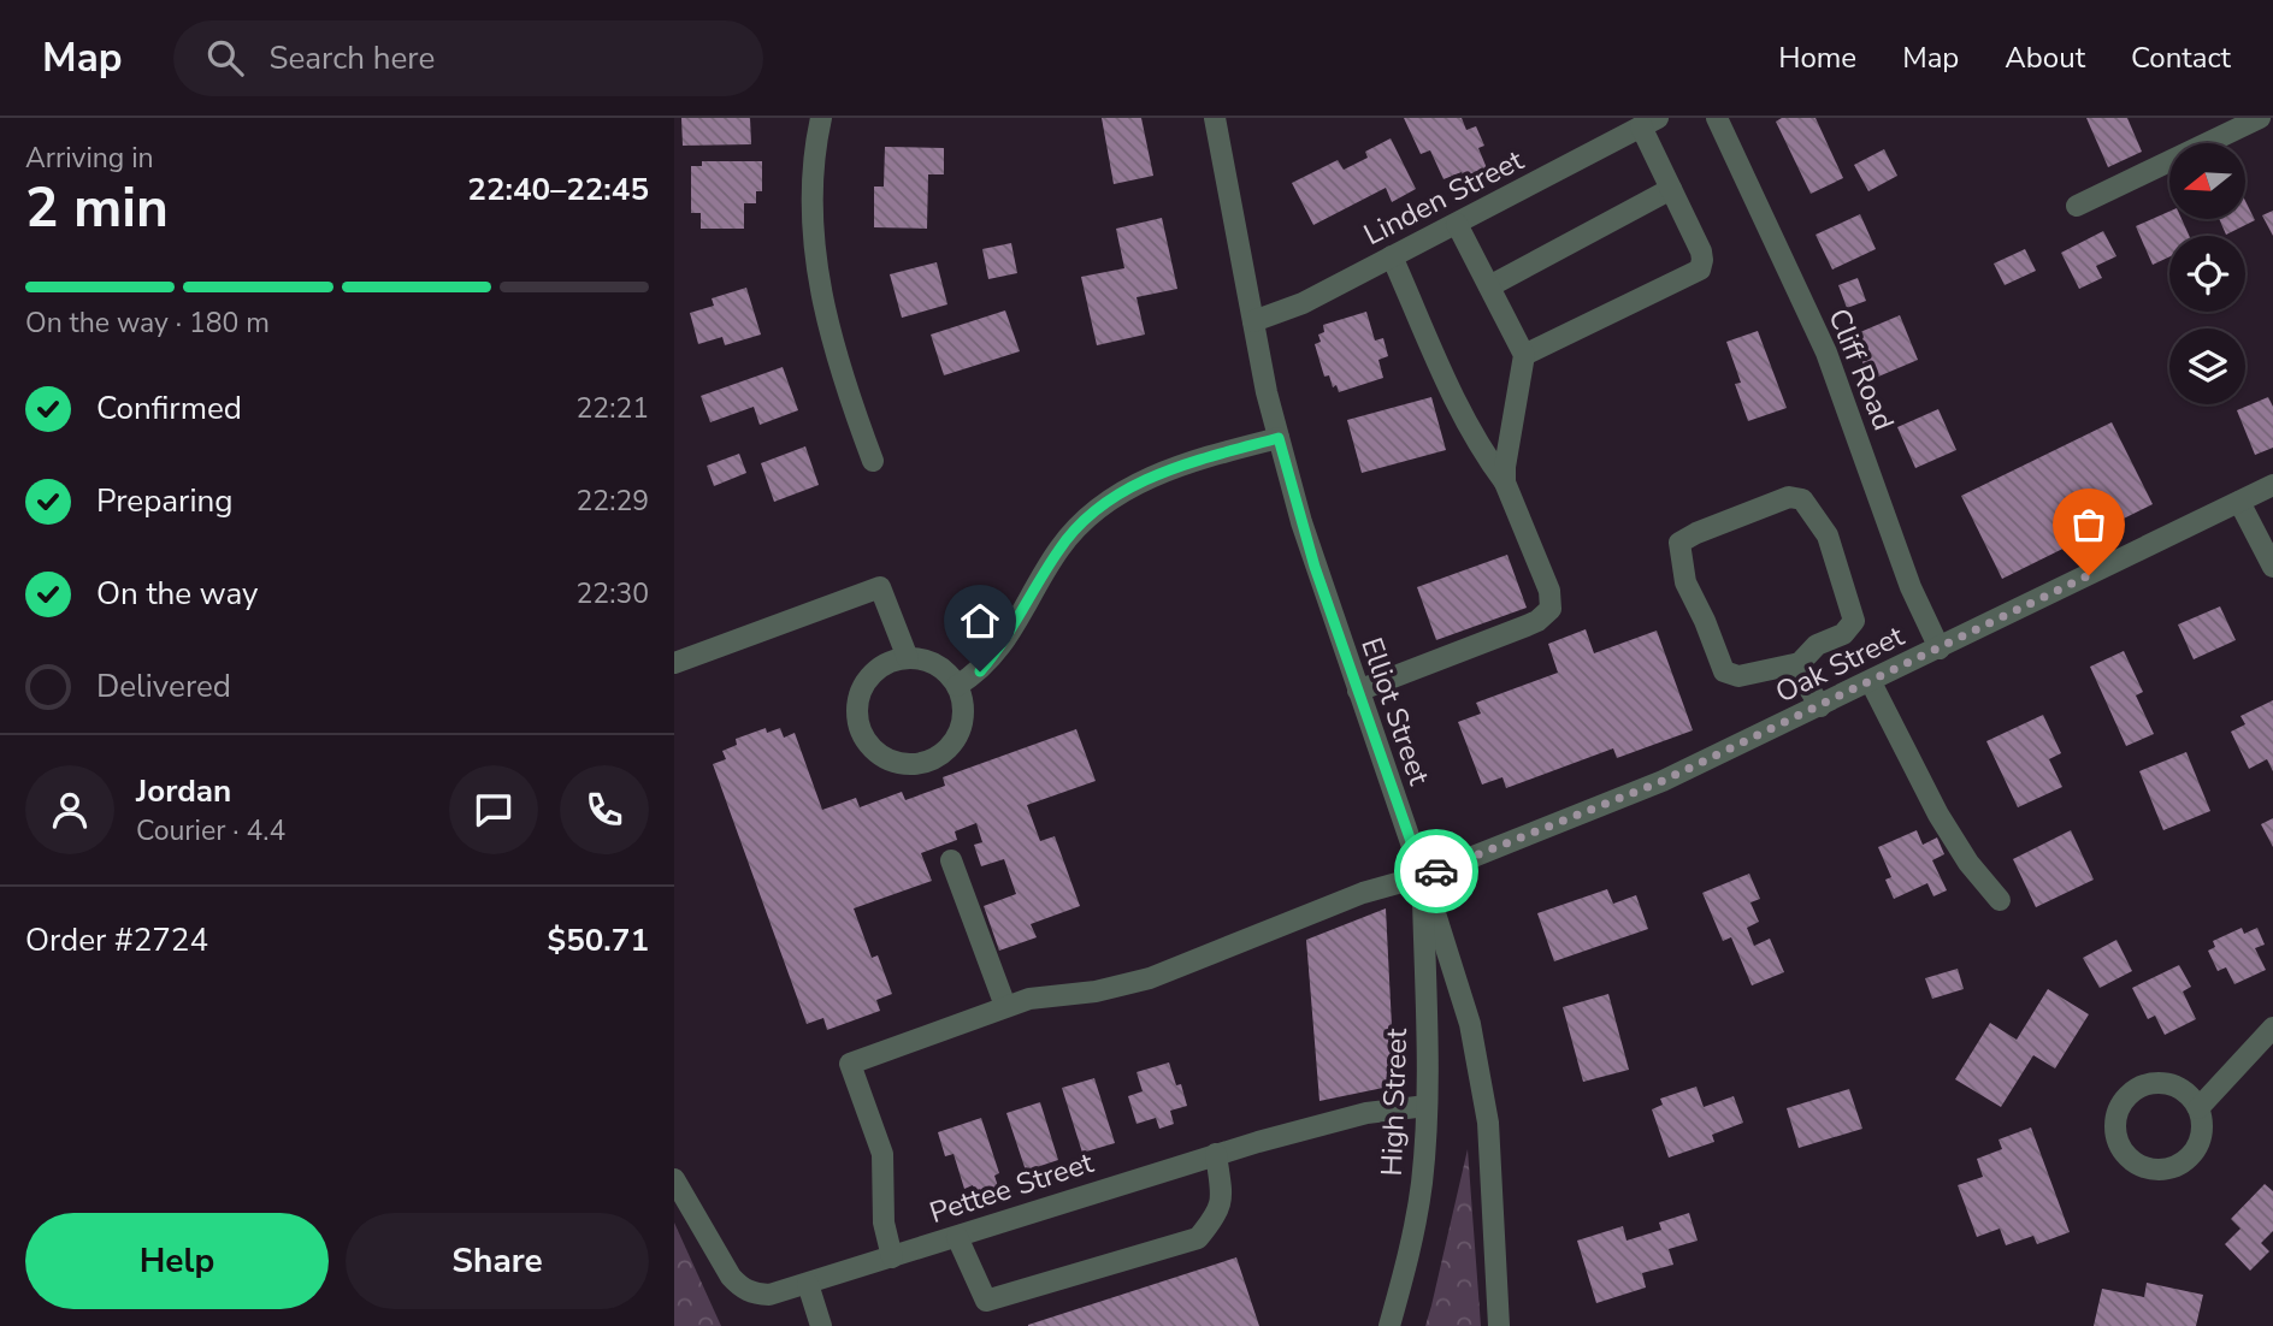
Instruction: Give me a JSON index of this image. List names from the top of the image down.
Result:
{
  "streets": {
    "street": [
      "Linden Street",
      "Cliff Road",
      "Oak Street",
      "Elliot Street",
      "High Street",
      "Pettee Street"
    ]
  },
  "crossings": [
    ["Linden Street", "Elliot Street"],
    ["Cliff Road", "Oak Street"],
    ["Oak Street", "Elliot Street"],
    ["Oak Street", "High Street"],
    ["Oak Street", "Pettee Street"],
    ["Elliot Street", "High Street"],
    ["High Street", "Pettee Street"]
  ],
  "north": "left",
  "page": {
    "header": "Map",
    "search": "Search here",
    "nav": [
      "Home",
      "Map",
      "About",
      "Contact"
    ],
    "heading": ["2 min", "Arriving in", "22:40–22:45"],
    "panel": [
      "Jordan",
      "Courier · 4.4",
      "Order #2724",
      "$50.71"
    ],
    "bar": "On the way · 180 m",
    "list": [
      ["Confirmed", "22:21"],
      ["Preparing", "22:29"],
      ["On the way", "22:30"],
      "Delivered"
    ],
    "buttons": ["Help", "Share"]
  }
}
